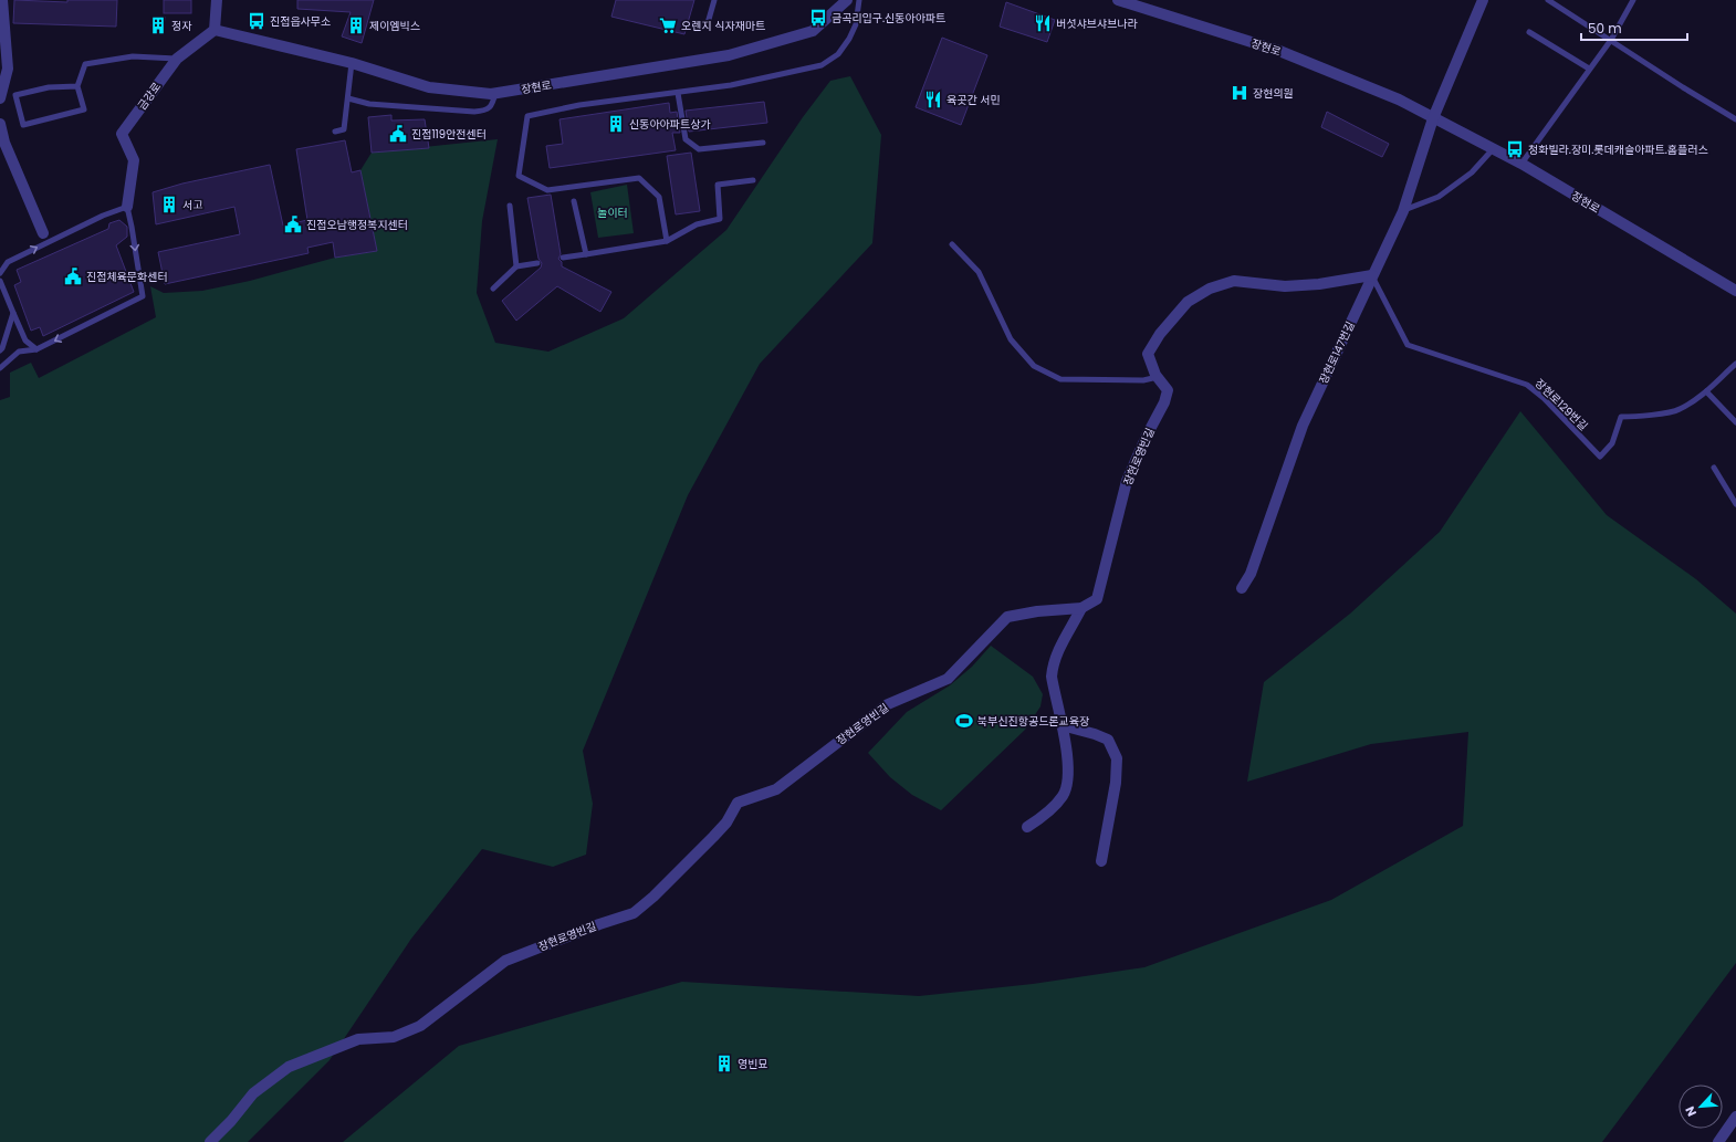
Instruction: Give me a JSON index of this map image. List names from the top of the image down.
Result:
{
  "streets": {
    "street": [
      "장현로",
      "금강로",
      "장현로147번길",
      "장현로영빈길"
    ],
    "lane": ["장현로129번길"]
  },
  "crossings": [
    ["장현로", "금강로"],
    ["장현로", "장현로147번길"],
    ["장현로147번길", "장현로129번길"],
    ["장현로147번길", "장현로영빈길"],
    ["장현로129번길", "장현로영빈길"]
  ],
  "parks": ["놀이터"],
  "places": {
    "bus stop": ["금곡리입구.신동아아파트", "진접읍사무소", "청화빌라.장미.롯데캐슬아파트.홈플러스"],
    "restaurant": ["버섯샤브샤브나라", "육곳간 서민"],
    "building": [
      "정자",
      "제이엠빅스",
      "신동아아파트상가",
      "서고",
      "영빈묘"
    ],
    "supermarket": ["오렌지 식자재마트"],
    "hospital": ["장현의원"],
    "public building": ["진접119안전센터", "진접오남행정복지센터", "진접체육문화센터"],
    "sports": ["북부신진항공드론교육장"]
  },
  "scale_bar": "50 m",
  "north": "bottom left"
}
